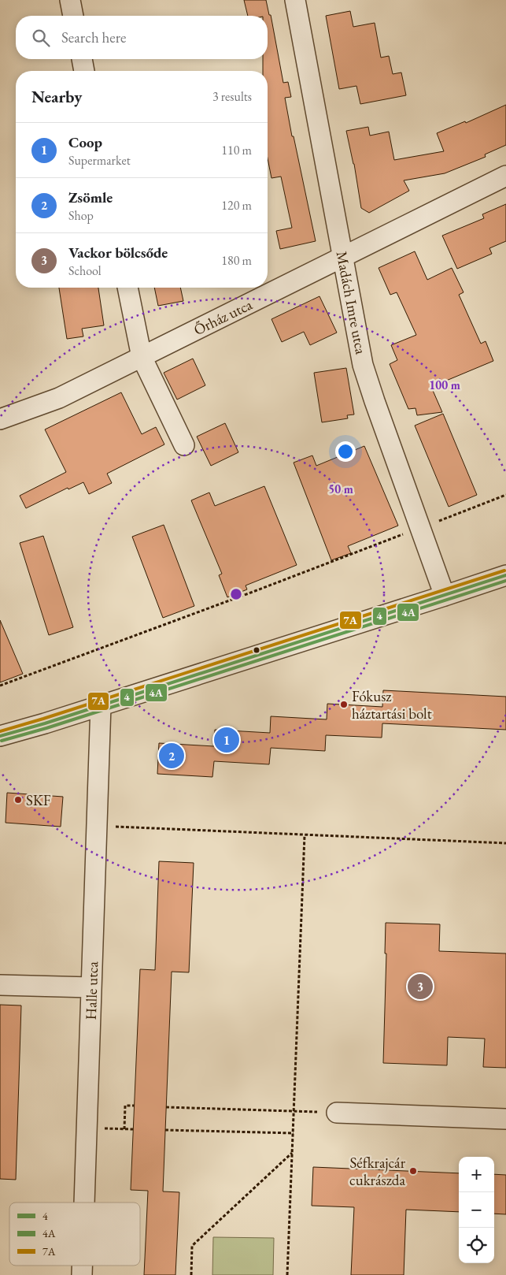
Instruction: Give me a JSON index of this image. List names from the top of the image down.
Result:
{
  "streets": {
    "street": ["Madách Imre utca", "Őrház utca", "Halle utca"]
  },
  "crossings": [
    ["Madách Imre utca", "Őrház utca"]
  ],
  "places": ["Fókusz háztartási bolt", "SKF", "Séfkrajcár cukrászda"],
  "lines": ["transit line 7A", "transit line 4", "transit line 4A"],
  "legend": ["4", "4A", "7A"],
  "page": {
    "search": "Search here",
    "heading": ["Nearby", "3 results"],
    "list": [
      {
        "mark": "1",
        "name": "Coop",
        "note": "Supermarket",
        "value": "110 m"
      },
      {
        "mark": "2",
        "name": "Zsömle",
        "note": "Shop",
        "value": "120 m"
      },
      {
        "mark": "3",
        "name": "Vackor bölcsőde",
        "note": "School",
        "value": "180 m"
      }
    ],
    "pins": ["1", "2", "3"],
    "map_buttons": ["+", "−"]
  },
  "rings": ["100 m", "50 m"]
}
